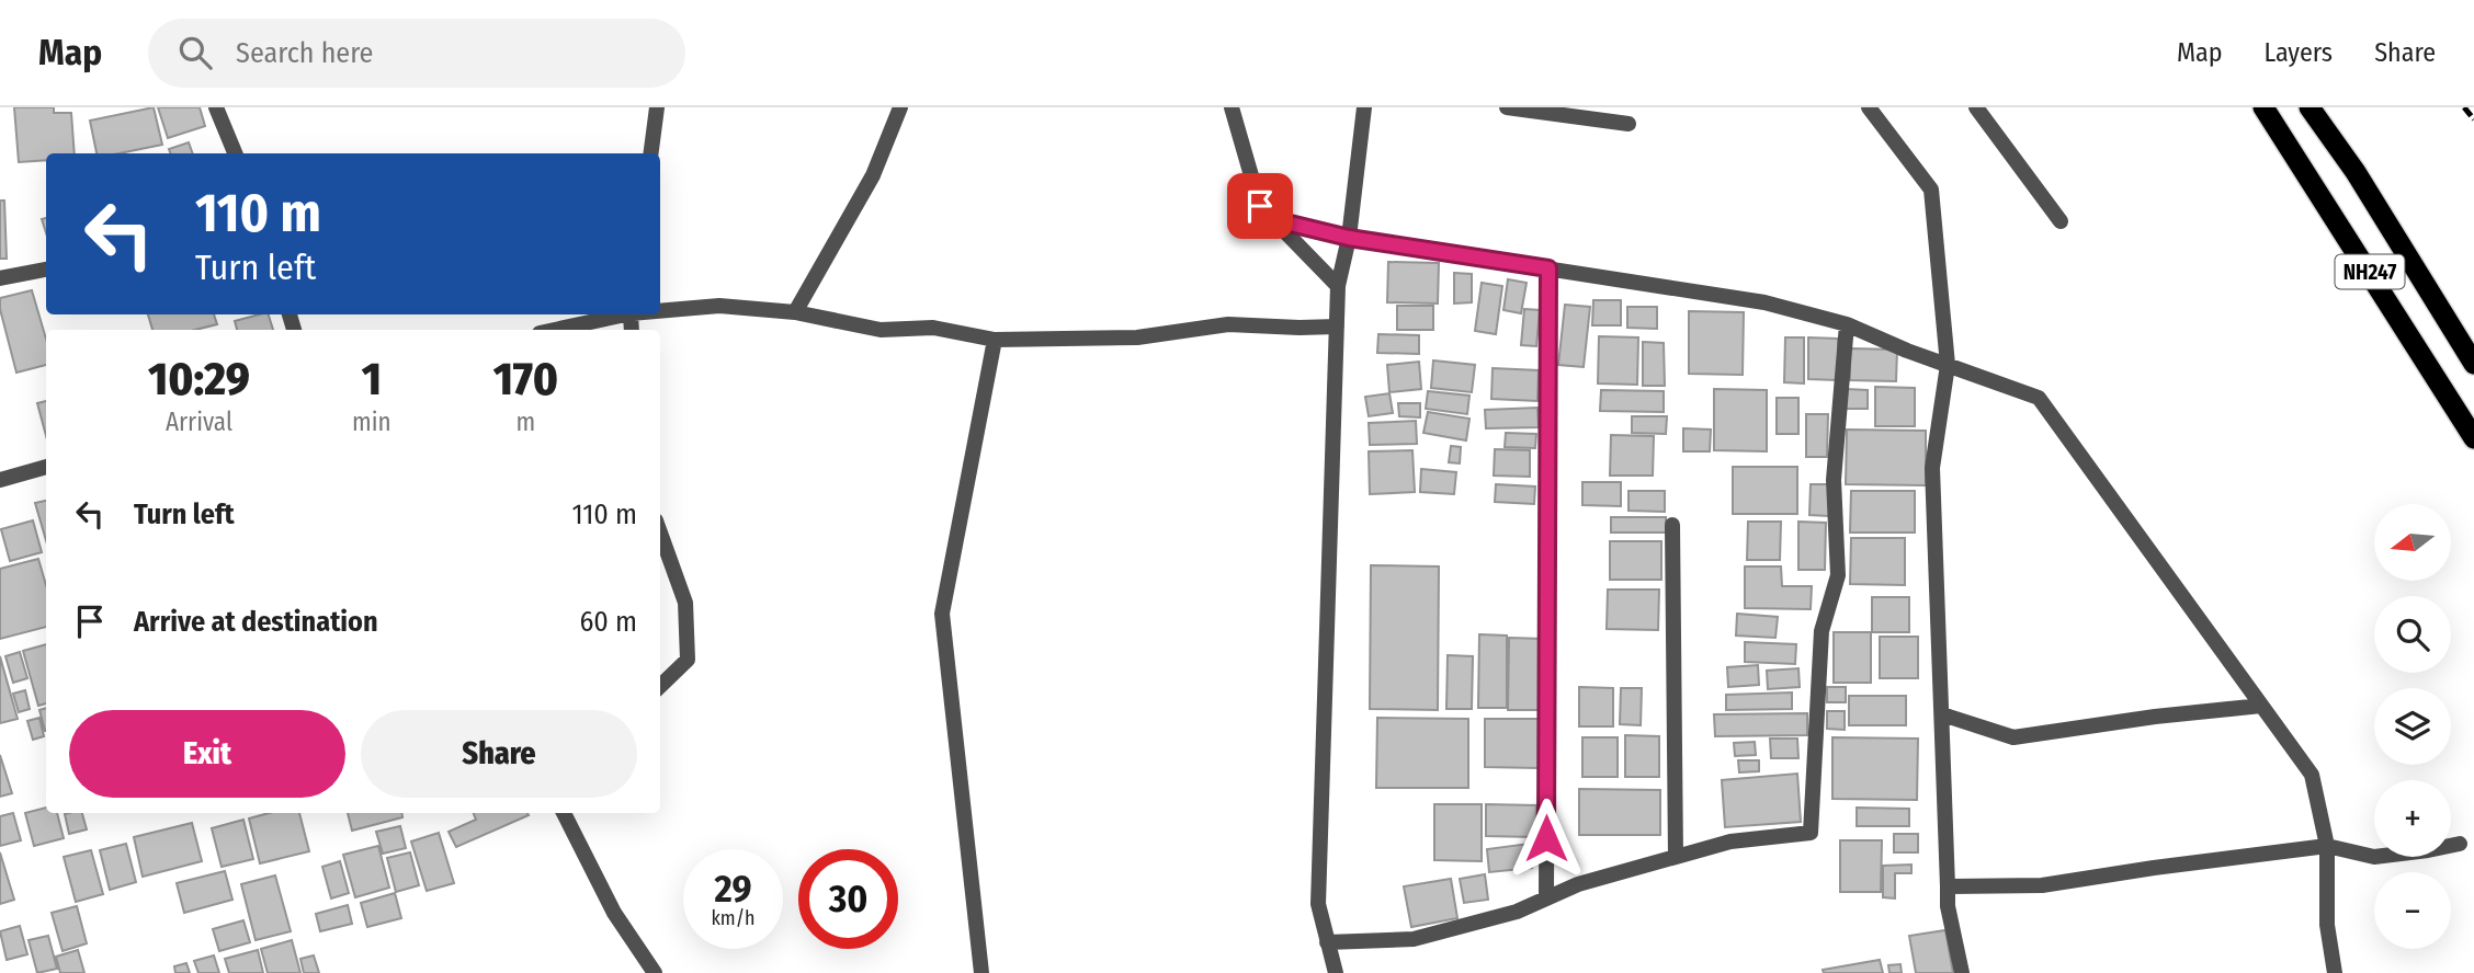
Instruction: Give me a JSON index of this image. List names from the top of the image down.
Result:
{
  "streets": {
    "highway": ["NH247"]
  },
  "north": "left",
  "page": {
    "header": "Map",
    "search": "Search here",
    "nav": ["Map", "Layers", "Share"],
    "turn": ["110 m", "Turn left"],
    "eta": [
      "10:29",
      "Arrival",
      "1",
      "min",
      "170",
      "m"
    ],
    "list": [
      {
        "name": "Turn left",
        "value": "110 m"
      },
      {
        "name": "Arrive at destination",
        "value": "60 m"
      }
    ],
    "map_buttons": ["+", "−"],
    "buttons": ["Exit", "Share"],
    "speed": "29 km/h",
    "limit": "30"
  }
}
